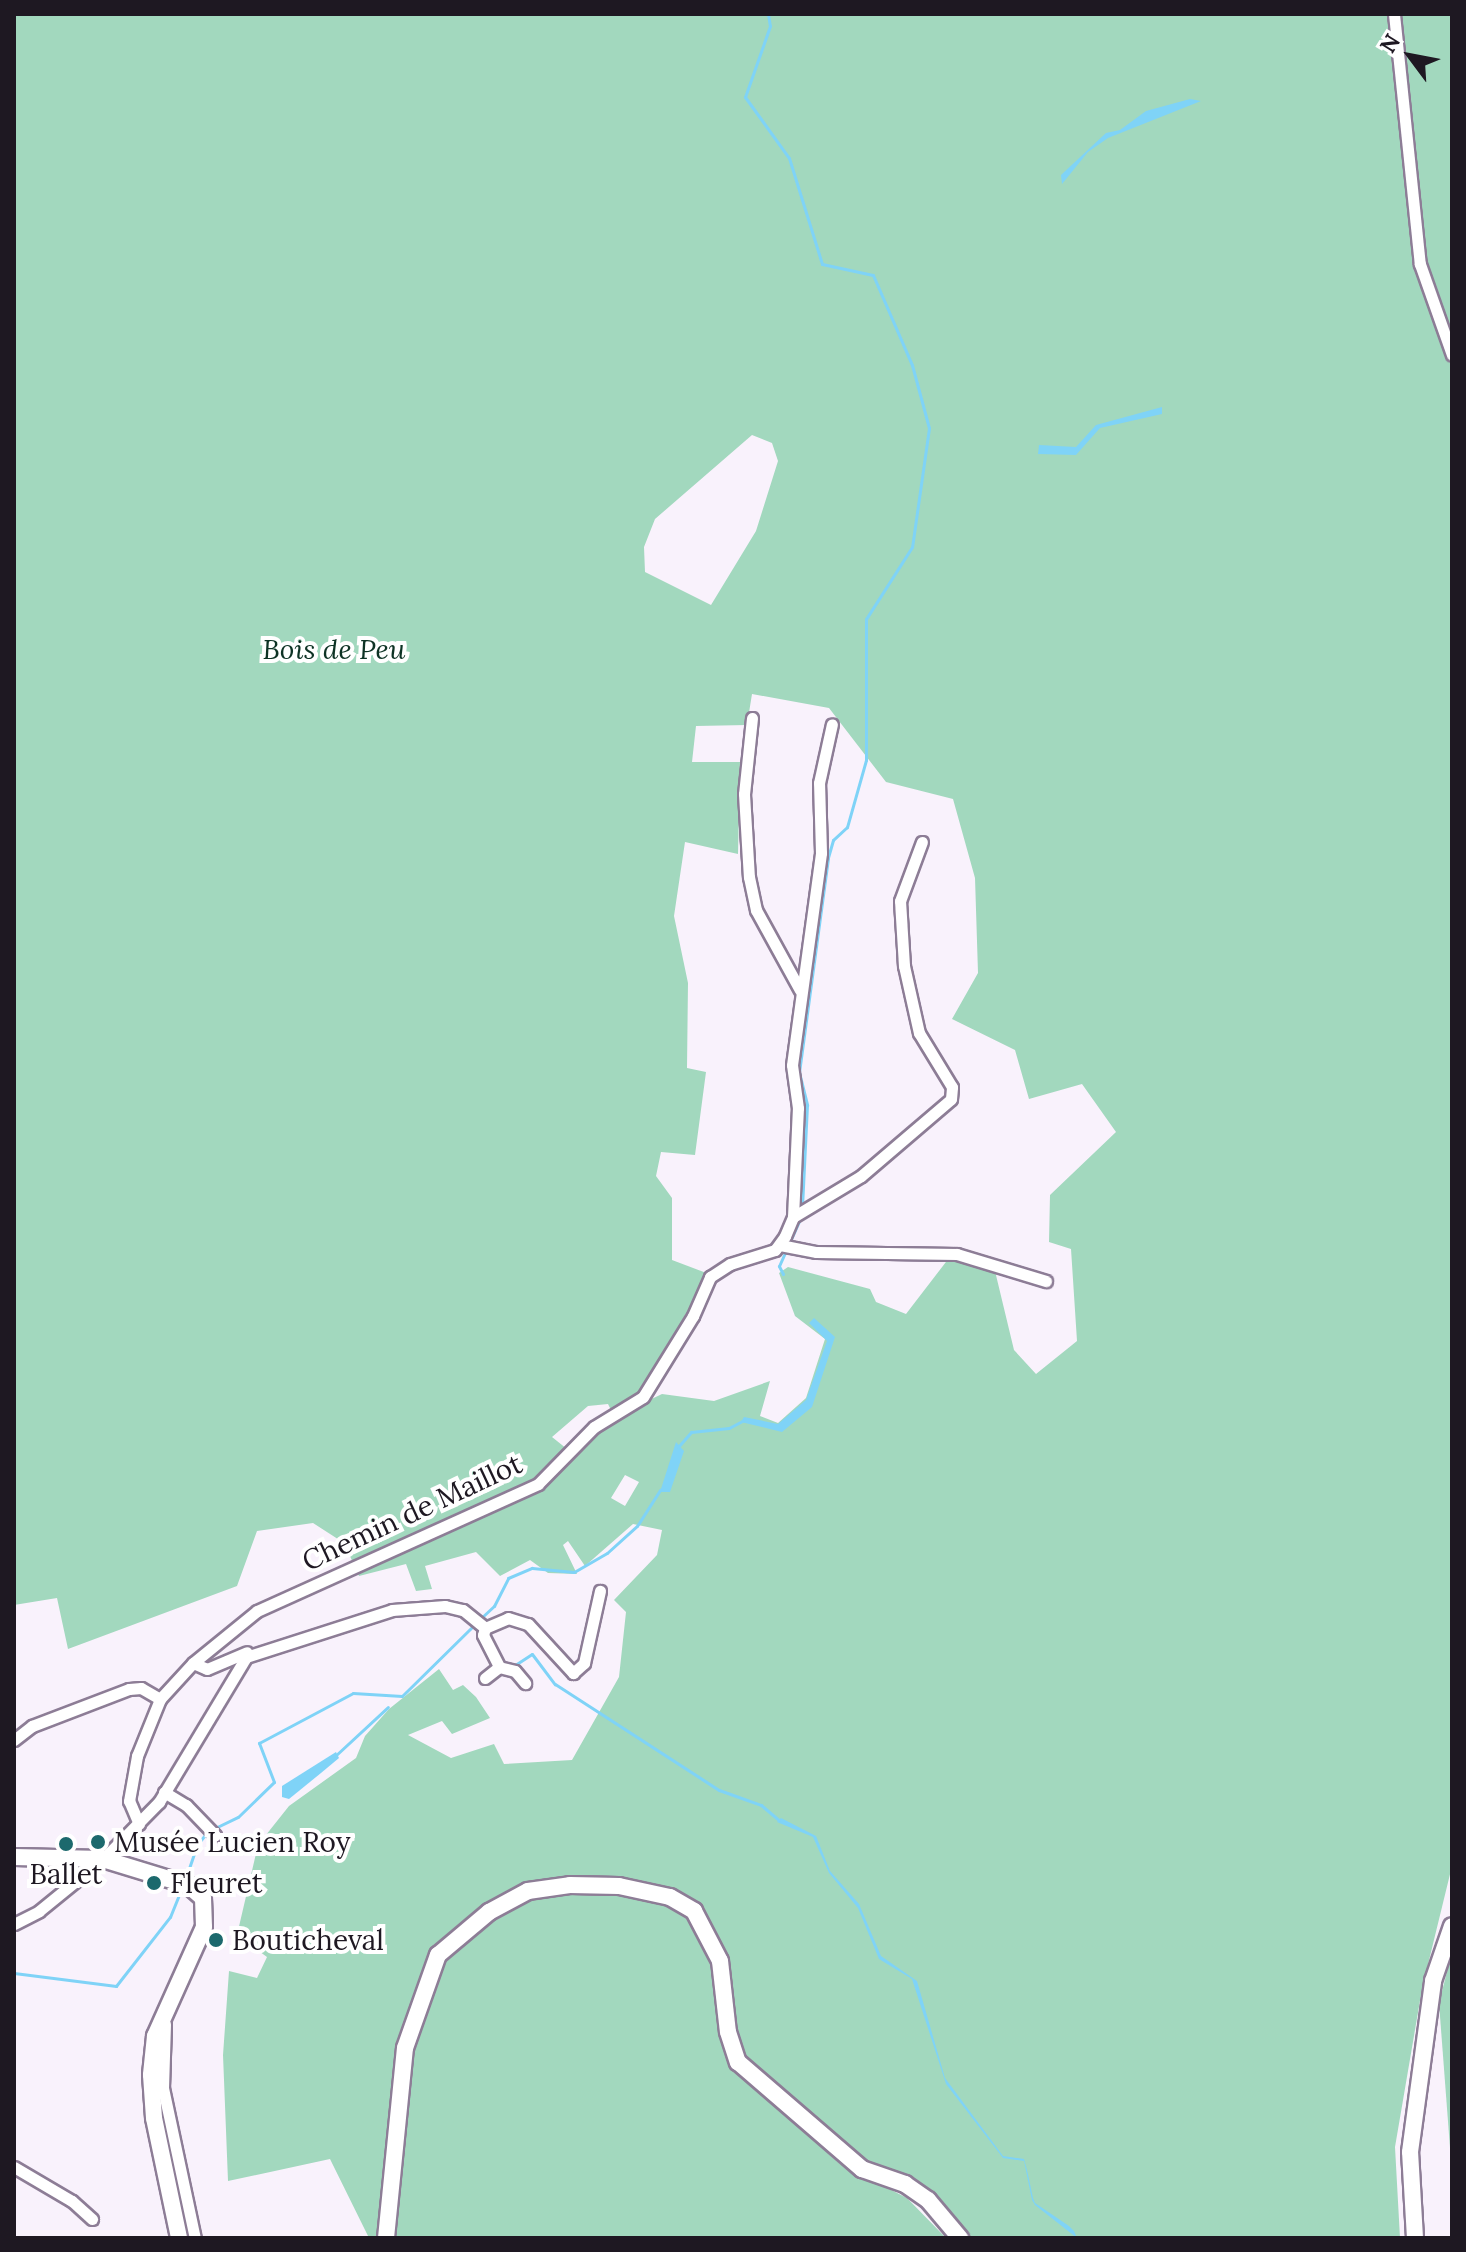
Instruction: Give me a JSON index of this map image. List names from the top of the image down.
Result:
{
  "streets": {
    "street": ["Chemin de Maillot"]
  },
  "parks": ["Bois de Peu"],
  "places": [
    "Musée Lucien Roy",
    "Ballet",
    "Fleuret",
    "Bouticheval"
  ],
  "north": "top left"
}
